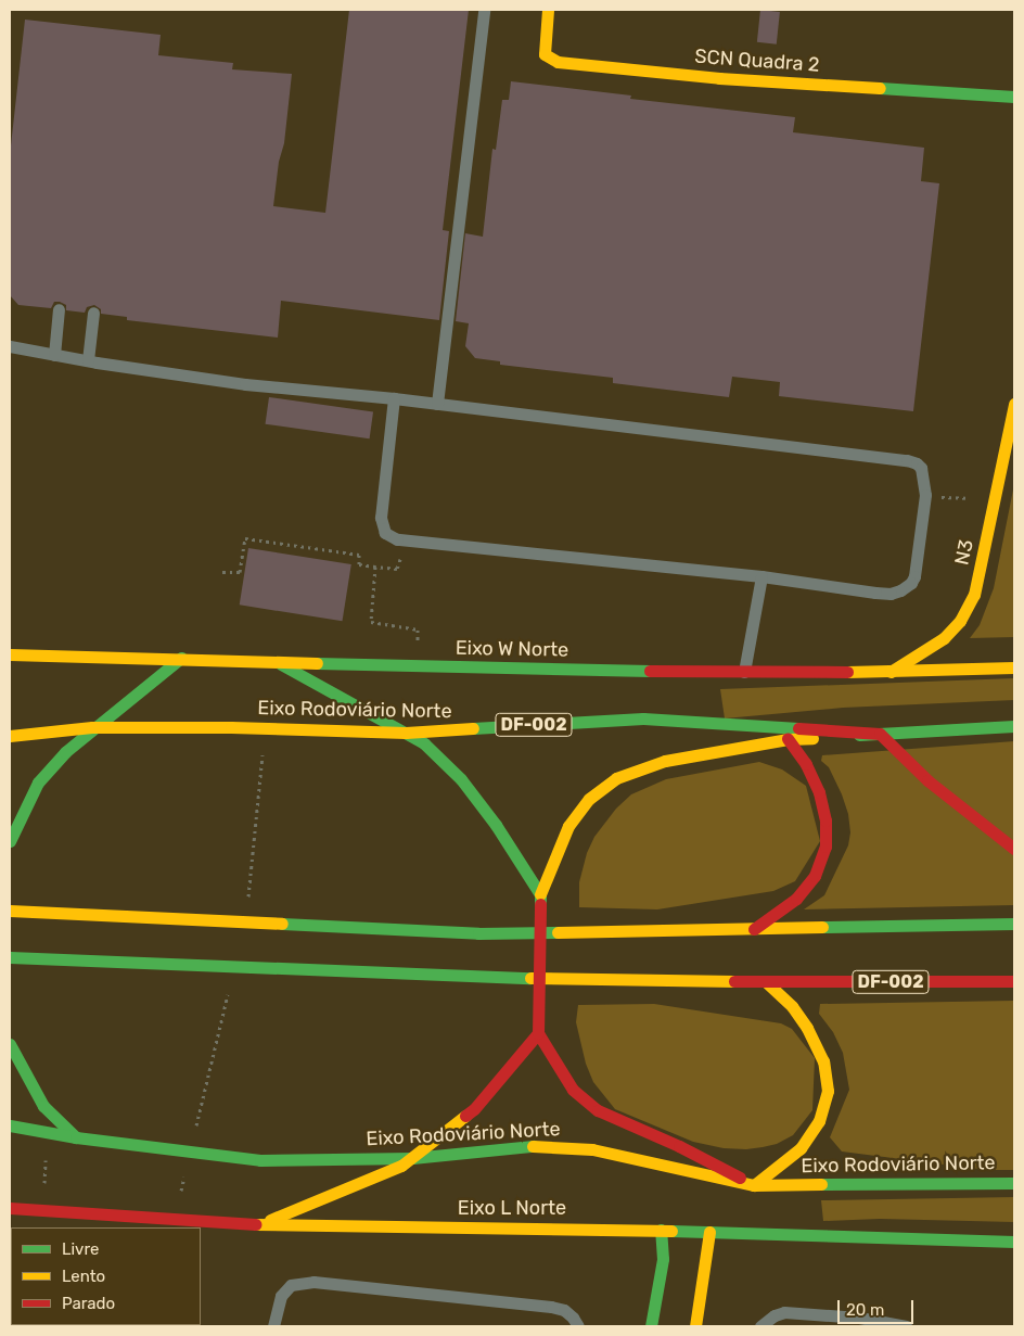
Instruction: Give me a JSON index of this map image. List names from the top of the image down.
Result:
{
  "streets": {
    "main road": [
      "SCN Quadra 2",
      "N3",
      "Eixo W Norte",
      "Eixo Rodoviário Norte",
      "DF-002",
      "Eixo L Norte"
    ]
  },
  "crossings": [
    ["N3", "Eixo W Norte"]
  ],
  "legend": ["Livre", "Lento", "Parado"],
  "scale_bar": "20 m"
}
